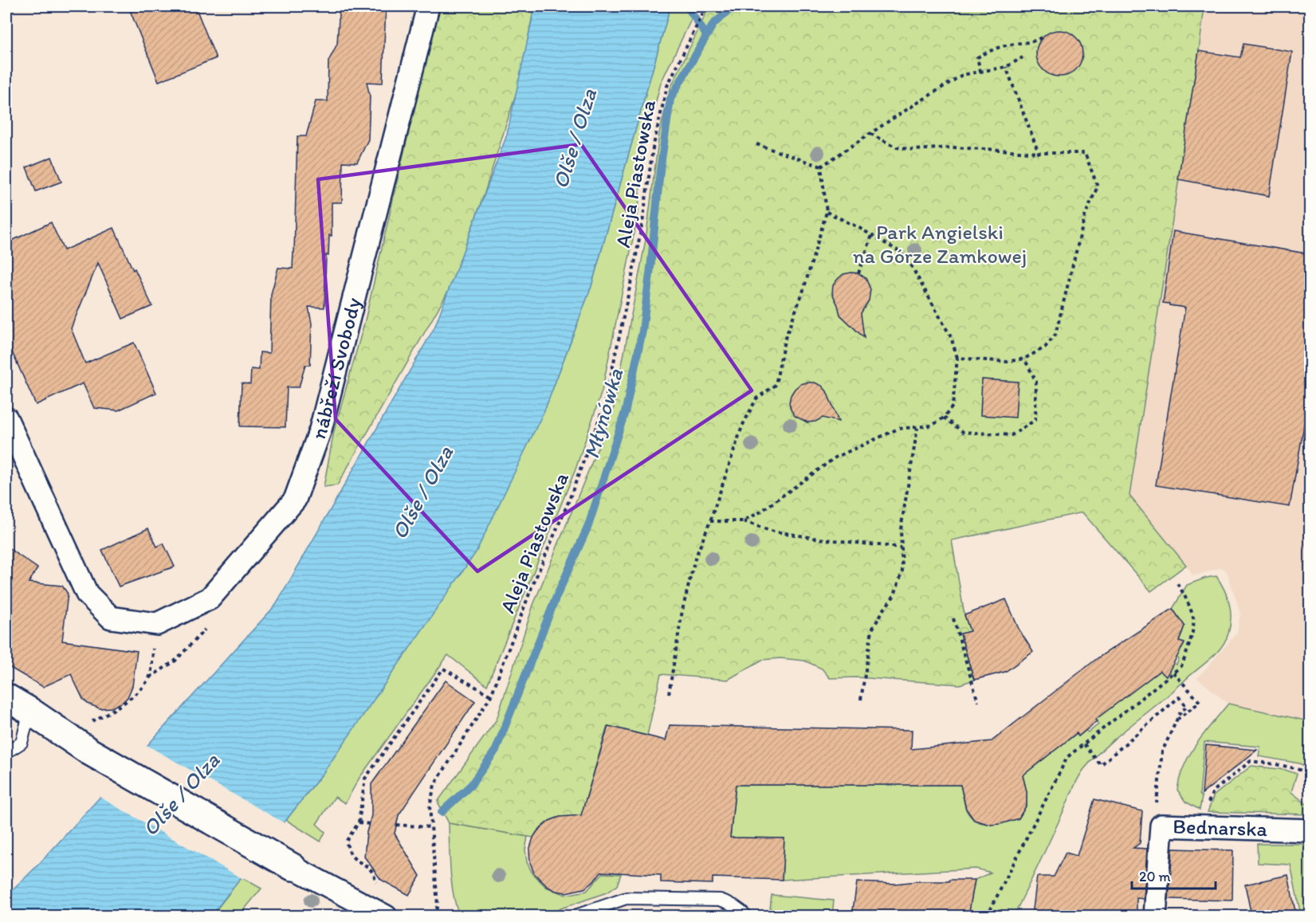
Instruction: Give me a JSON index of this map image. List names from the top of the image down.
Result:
{
  "streets": {
    "street": ["nábřeží Svobody", "Bednarska"],
    "path": ["Aleja Piastowska"]
  },
  "water": ["Olše / Olza", "Młynówka"],
  "parks": ["Park Angielski na Górze Zamkowej"],
  "scale_bar": "20 m"
}
